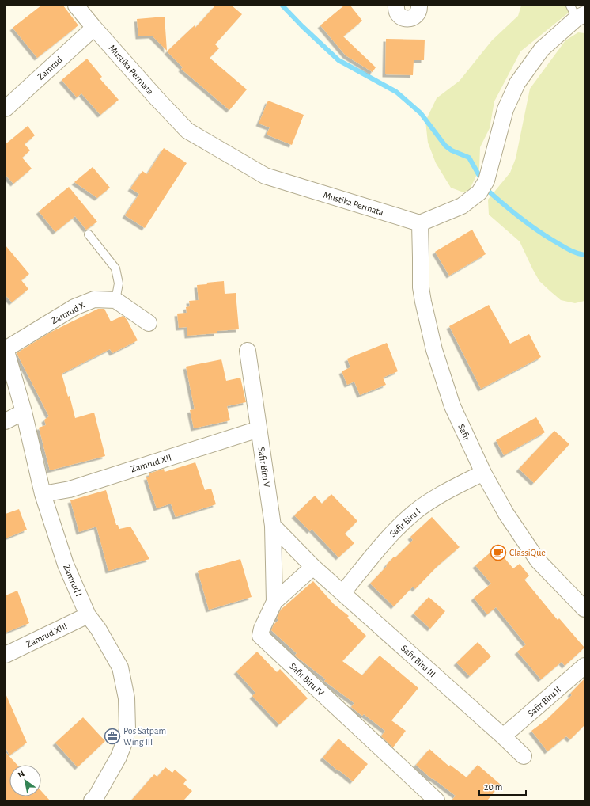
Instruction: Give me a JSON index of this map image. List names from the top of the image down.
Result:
{
  "streets": {
    "street": [
      "Zamrud",
      "Mustika Permata",
      "Zamrud X",
      "Safir",
      "Zamrud XII",
      "Safir Biru V",
      "Safir Biru I",
      "Zamrud I",
      "Zamrud XIII",
      "Safir Biru III",
      "Safir Biru IV",
      "Safir Biru II"
    ]
  },
  "crossings": [
    ["Zamrud", "Mustika Permata"],
    ["Mustika Permata", "Safir"],
    ["Zamrud X", "Zamrud I"],
    ["Safir", "Safir Biru I"],
    ["Zamrud XII", "Safir Biru V"],
    ["Zamrud XII", "Zamrud I"],
    ["Safir Biru V", "Safir Biru IV"],
    ["Safir Biru I", "Safir Biru III"],
    ["Zamrud I", "Zamrud XIII"],
    ["Safir Biru III", "Safir Biru II"]
  ],
  "places": {
    "cafe": ["ClassiQue"],
    "office": ["Pos Satpam Wing III"]
  },
  "scale_bar": "20 m",
  "north": "top left"
}
